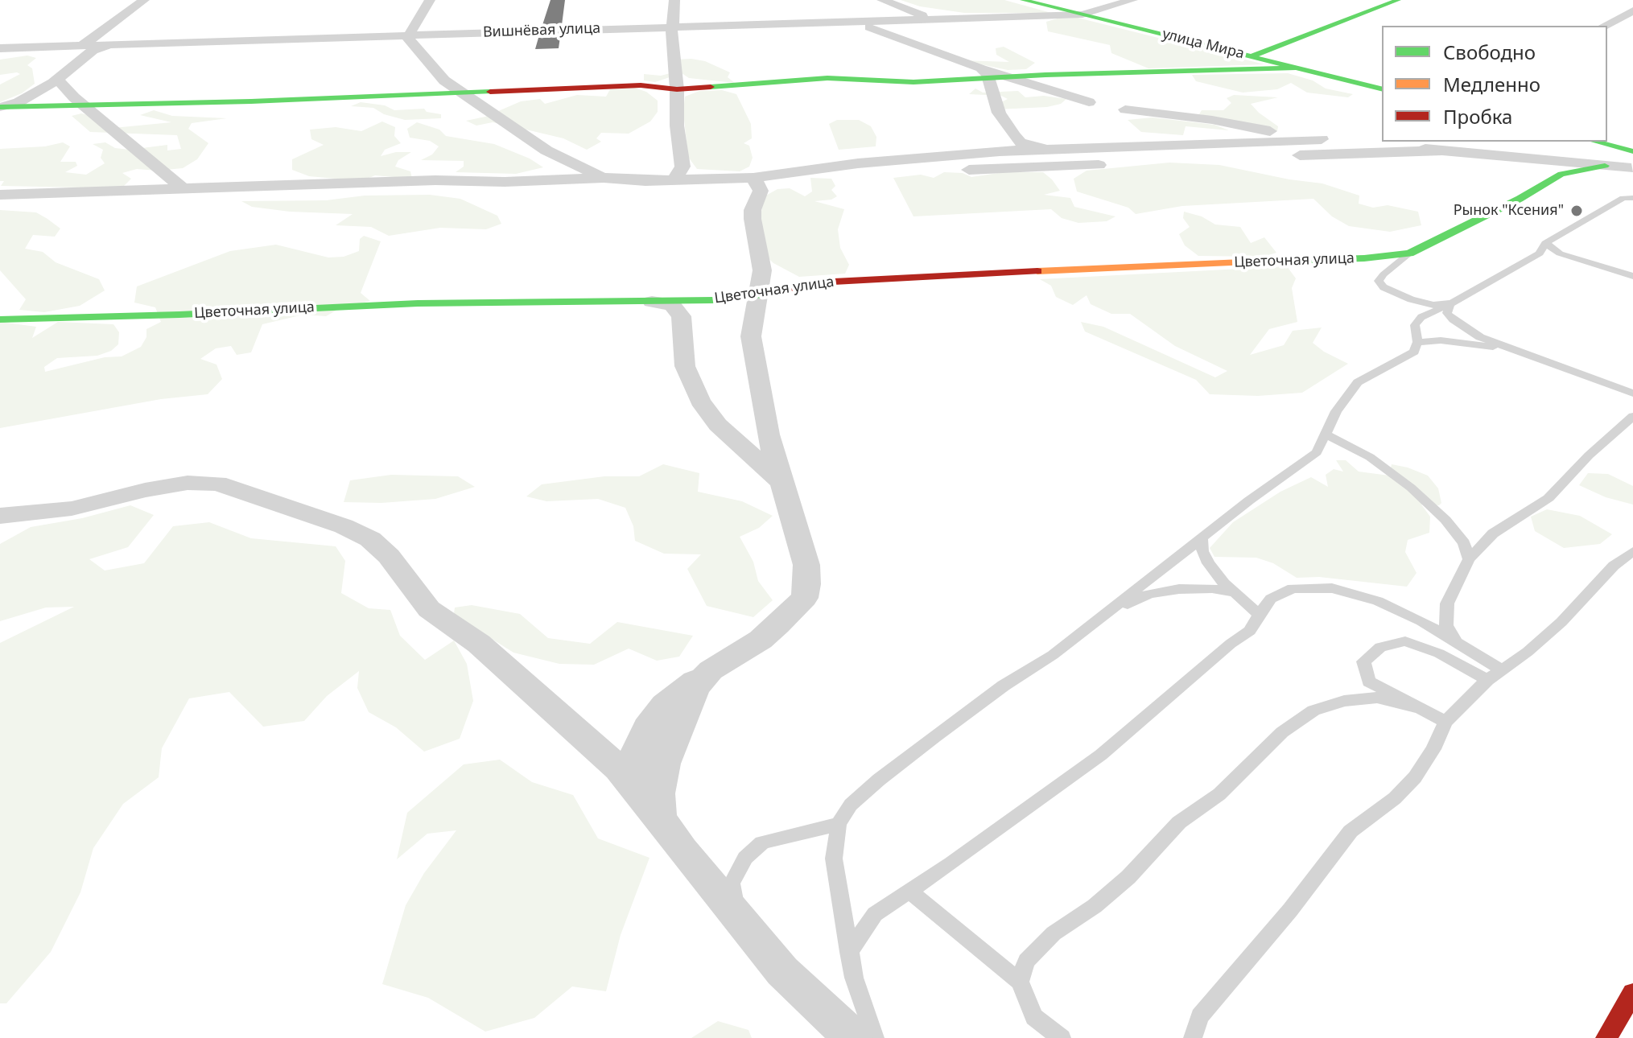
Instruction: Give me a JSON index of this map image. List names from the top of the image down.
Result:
{
  "streets": {
    "street": ["Вишнёвая улица", "улица Мира", "Цветочная улица"]
  },
  "crossings": [
    ["Вишнёвая улица", "улица Мира"]
  ],
  "places": ["Рынок \"Ксения\""],
  "legend": ["Свободно", "Медленно", "Пробка"]
}
